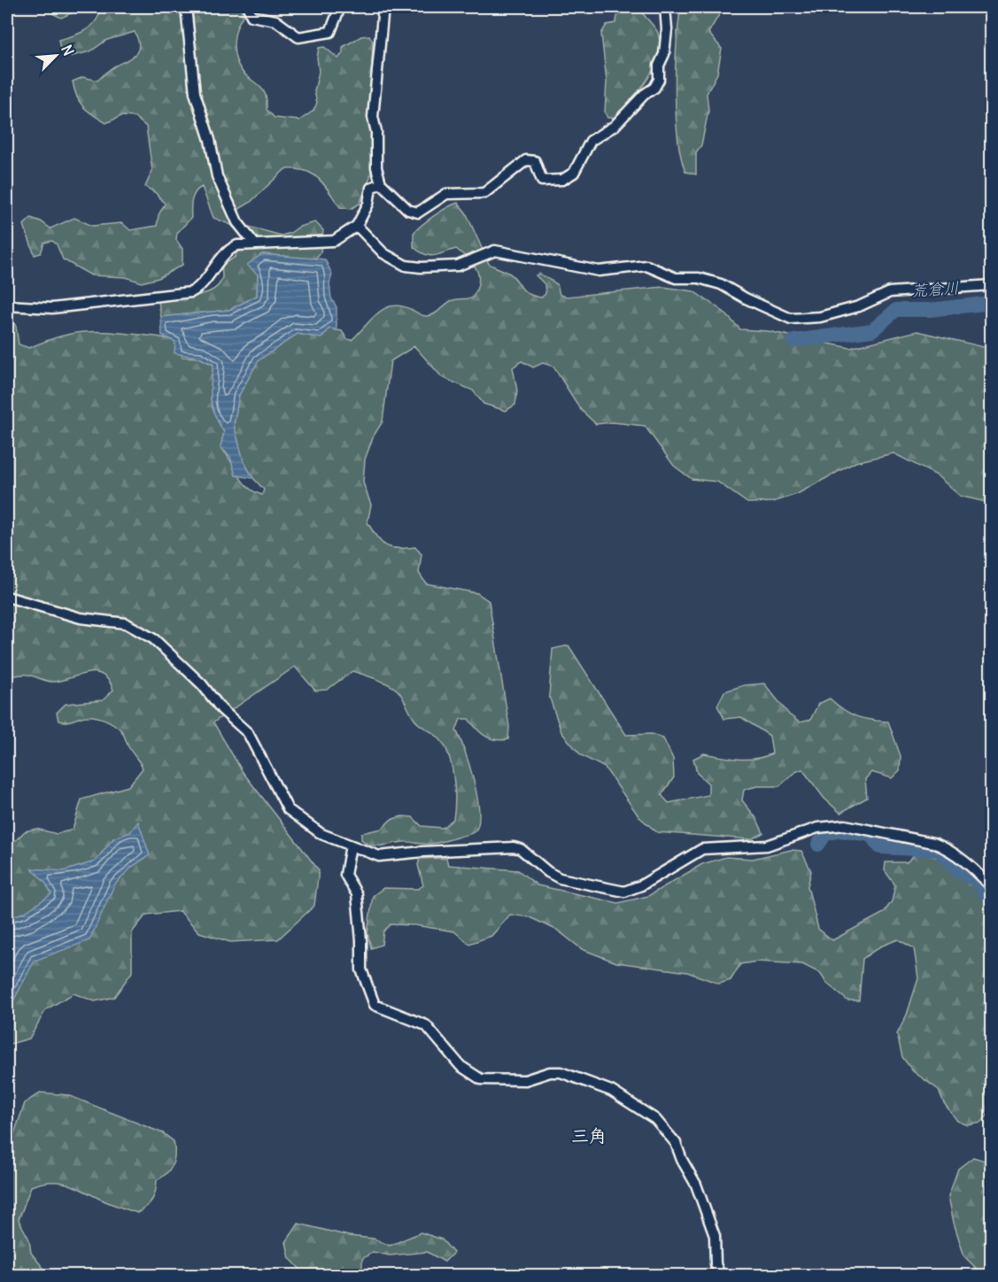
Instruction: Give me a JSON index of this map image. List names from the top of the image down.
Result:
{
  "districts": ["三角"],
  "water": ["荒倉川"],
  "north": "top right"
}
